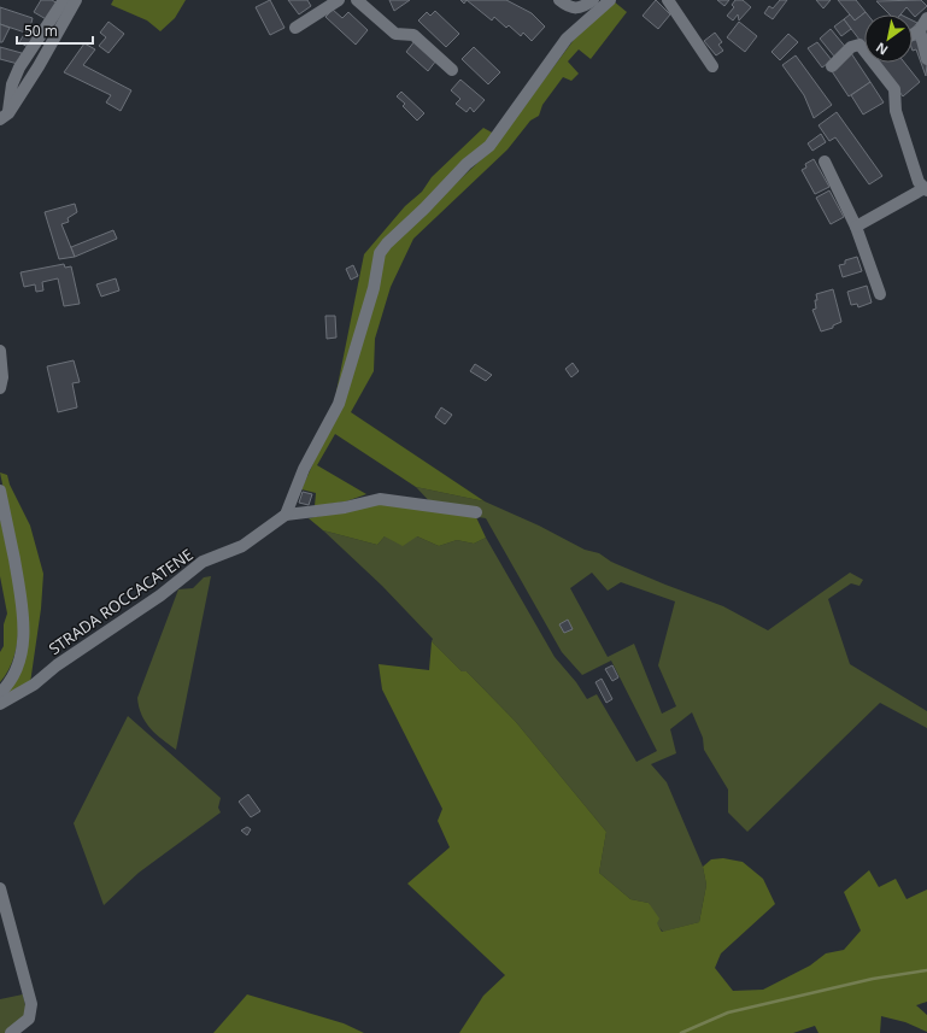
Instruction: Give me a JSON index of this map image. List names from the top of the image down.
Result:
{
  "streets": {
    "street": ["STRADA ROCCACATENE"]
  },
  "scale_bar": "50 m",
  "north": "bottom left"
}
